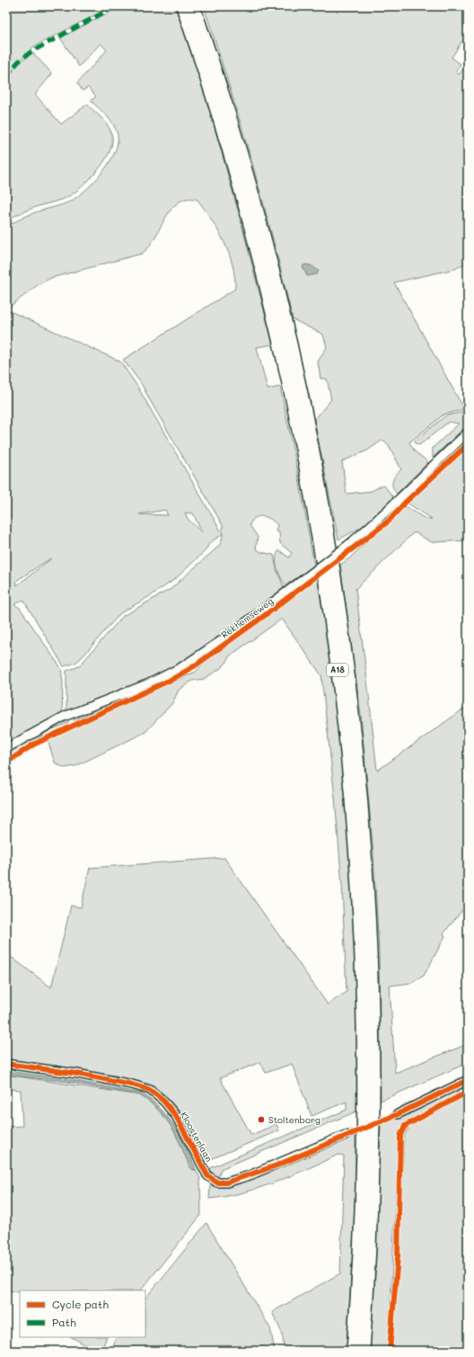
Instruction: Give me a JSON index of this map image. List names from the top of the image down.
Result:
{
  "streets": {
    "highway": ["A18"],
    "street": ["Rekhemseweg", "Kloosterlaan"]
  },
  "places": ["Stoltenborg"],
  "legend": ["Cycle path", "Path"]
}
